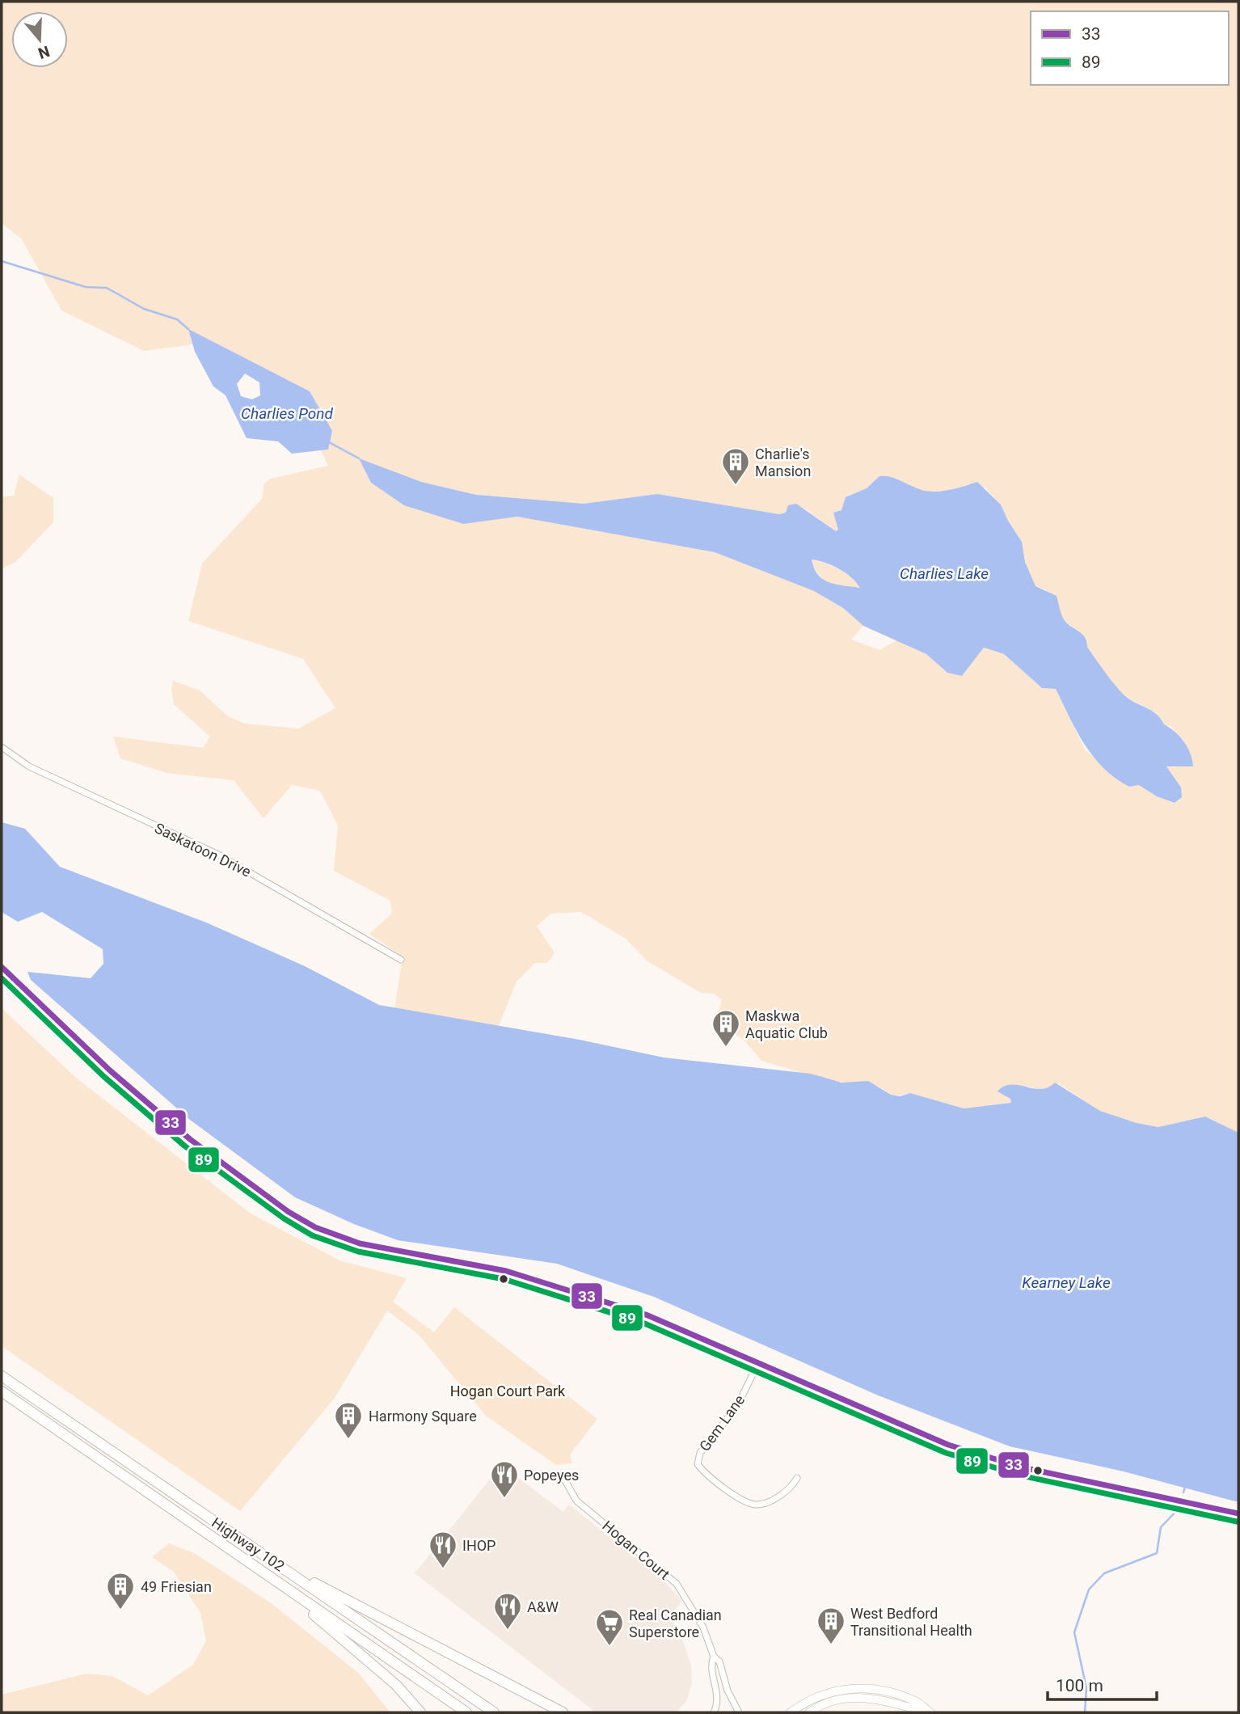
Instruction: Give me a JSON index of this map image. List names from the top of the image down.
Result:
{
  "streets": {
    "highway": ["Highway 102"],
    "street": ["Saskatoon Drive", "Gem Lane", "Hogan Court"]
  },
  "water": ["Charlies Pond", "Charlies Lake", "Kearney Lake"],
  "parks": ["Hogan Court Park"],
  "places": {
    "building": [
      "Charlie's Mansion",
      "Maskwa Aquatic Club",
      "Harmony Square",
      "49 Friesian",
      "West Bedford Transitional Health"
    ],
    "restaurant": ["Popeyes", "IHOP", "A&W"],
    "supermarket": ["Real Canadian Superstore"]
  },
  "lines": ["transit line 33", "transit line 89"],
  "legend": ["33", "89"],
  "scale_bar": "100 m",
  "north": "bottom"
}
